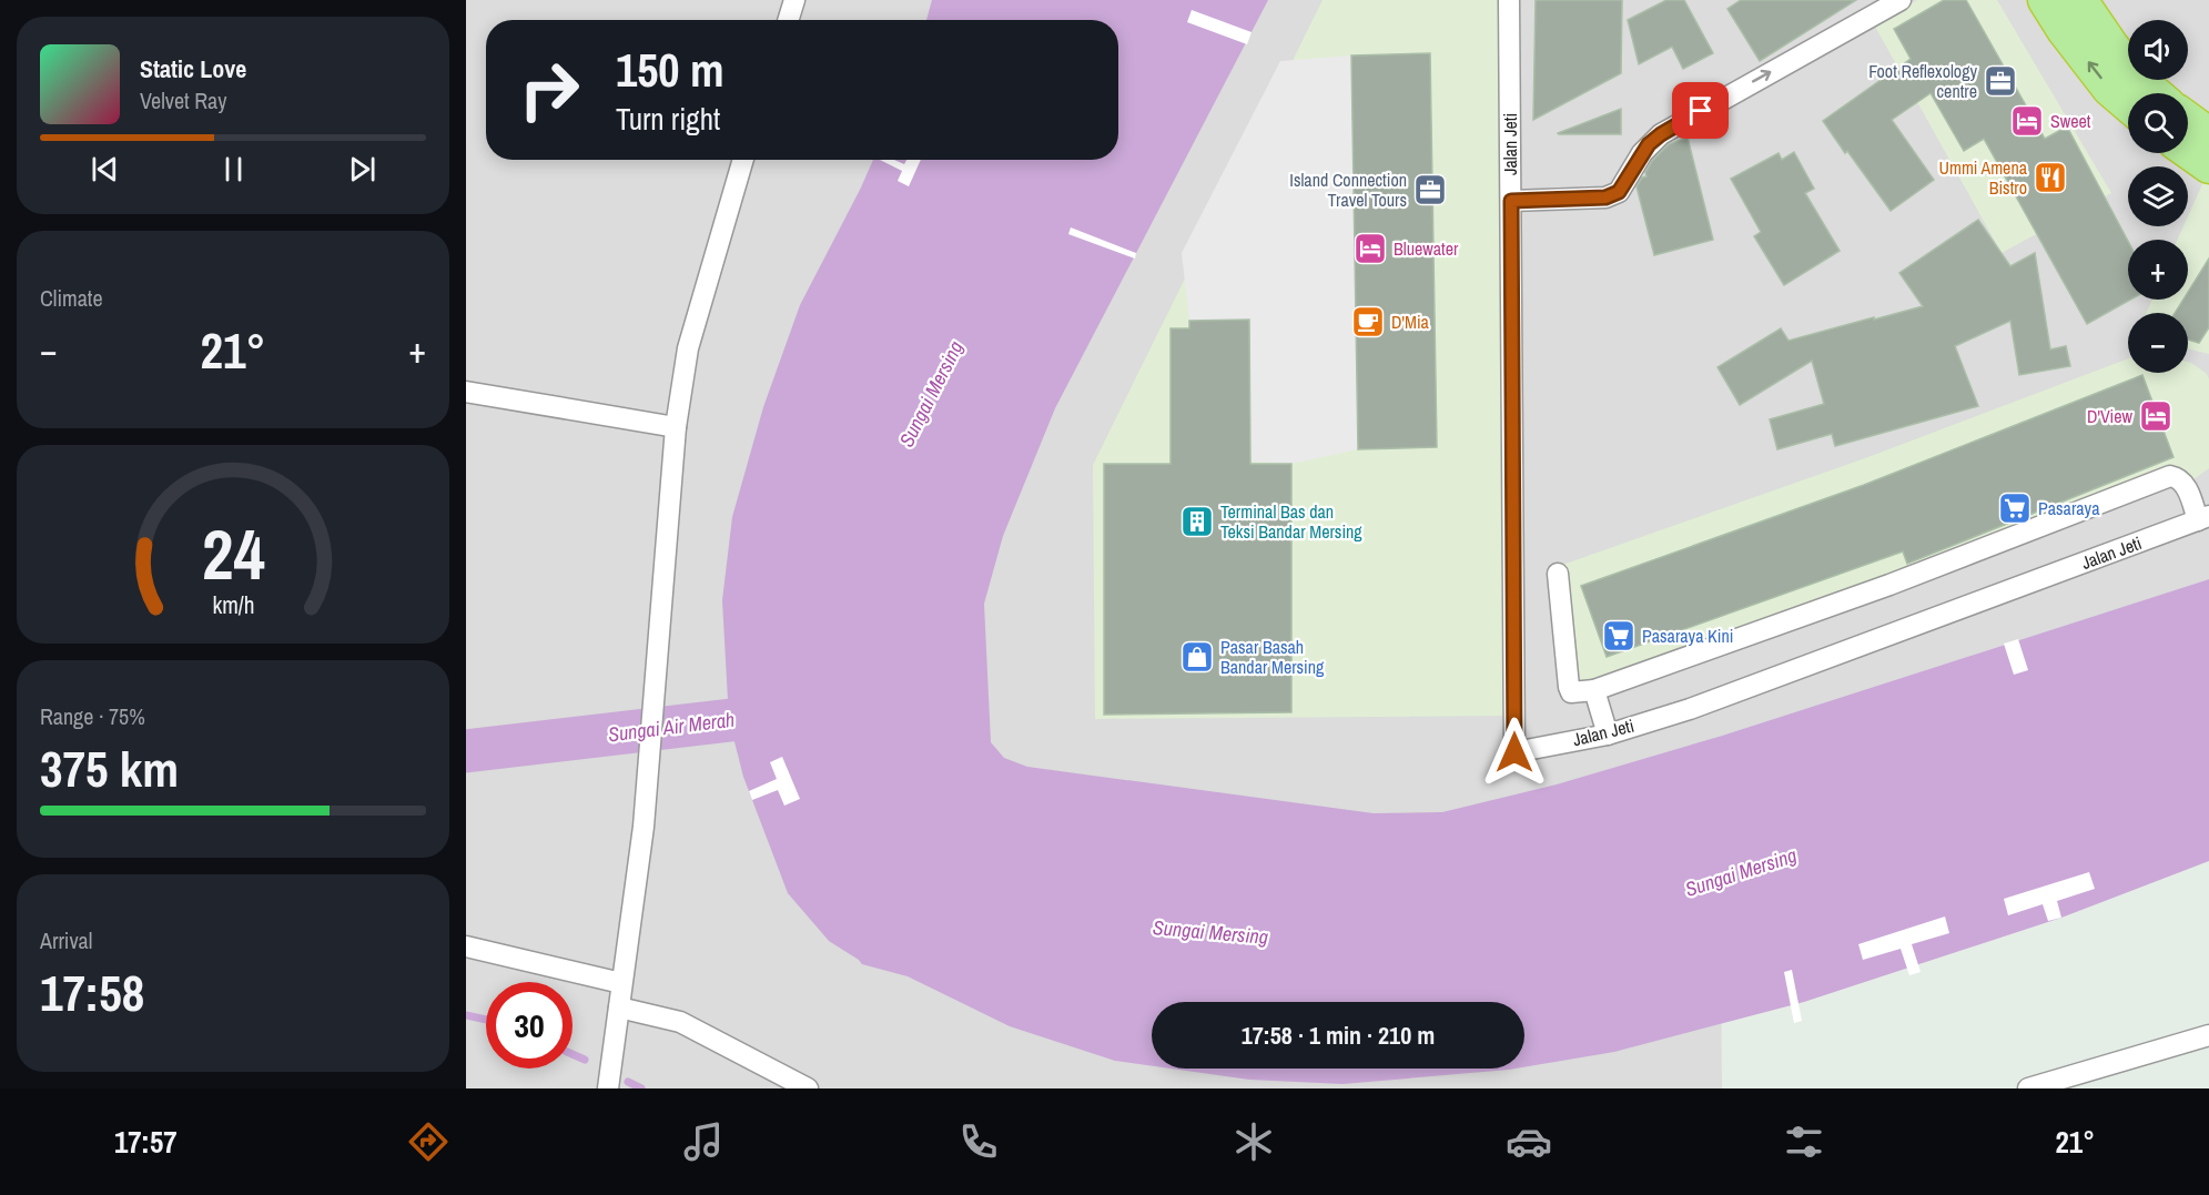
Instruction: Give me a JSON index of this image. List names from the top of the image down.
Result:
{
  "streets": {
    "street": ["Jalan Jeti"]
  },
  "water": ["Sungai Mersing", "Sungai Air Merah"],
  "places": {
    "office": ["Foot Reflexology centre", "Island Connection Travel Tours"],
    "hotel": ["Sweet", "Bluewater", "D'View"],
    "restaurant": ["Ummi Amena Bistro"],
    "cafe": ["D'Mia"],
    "supermarket": ["Pasaraya", "Pasaraya Kini"],
    "building": ["Terminal Bas dan Teksi Bandar Mersing"],
    "shop": ["Pasar Basah Bandar Mersing"]
  },
  "page": {
    "map_buttons": ["+", "−"],
    "turn": ["150 m", "Turn right"],
    "song": ["Static Love", "Velvet Ray"],
    "tile": [
      "Climate",
      ["Range · 75%", "375 km"],
      ["Arrival", "17:58"]
    ],
    "heat": ["−", "21°", "+"],
    "limit": "30",
    "trip": "17:58 · 1 min · 210 m",
    "tabs": ["17:57", "21°"],
    "gauge": ["24", "km/h"]
  }
}
